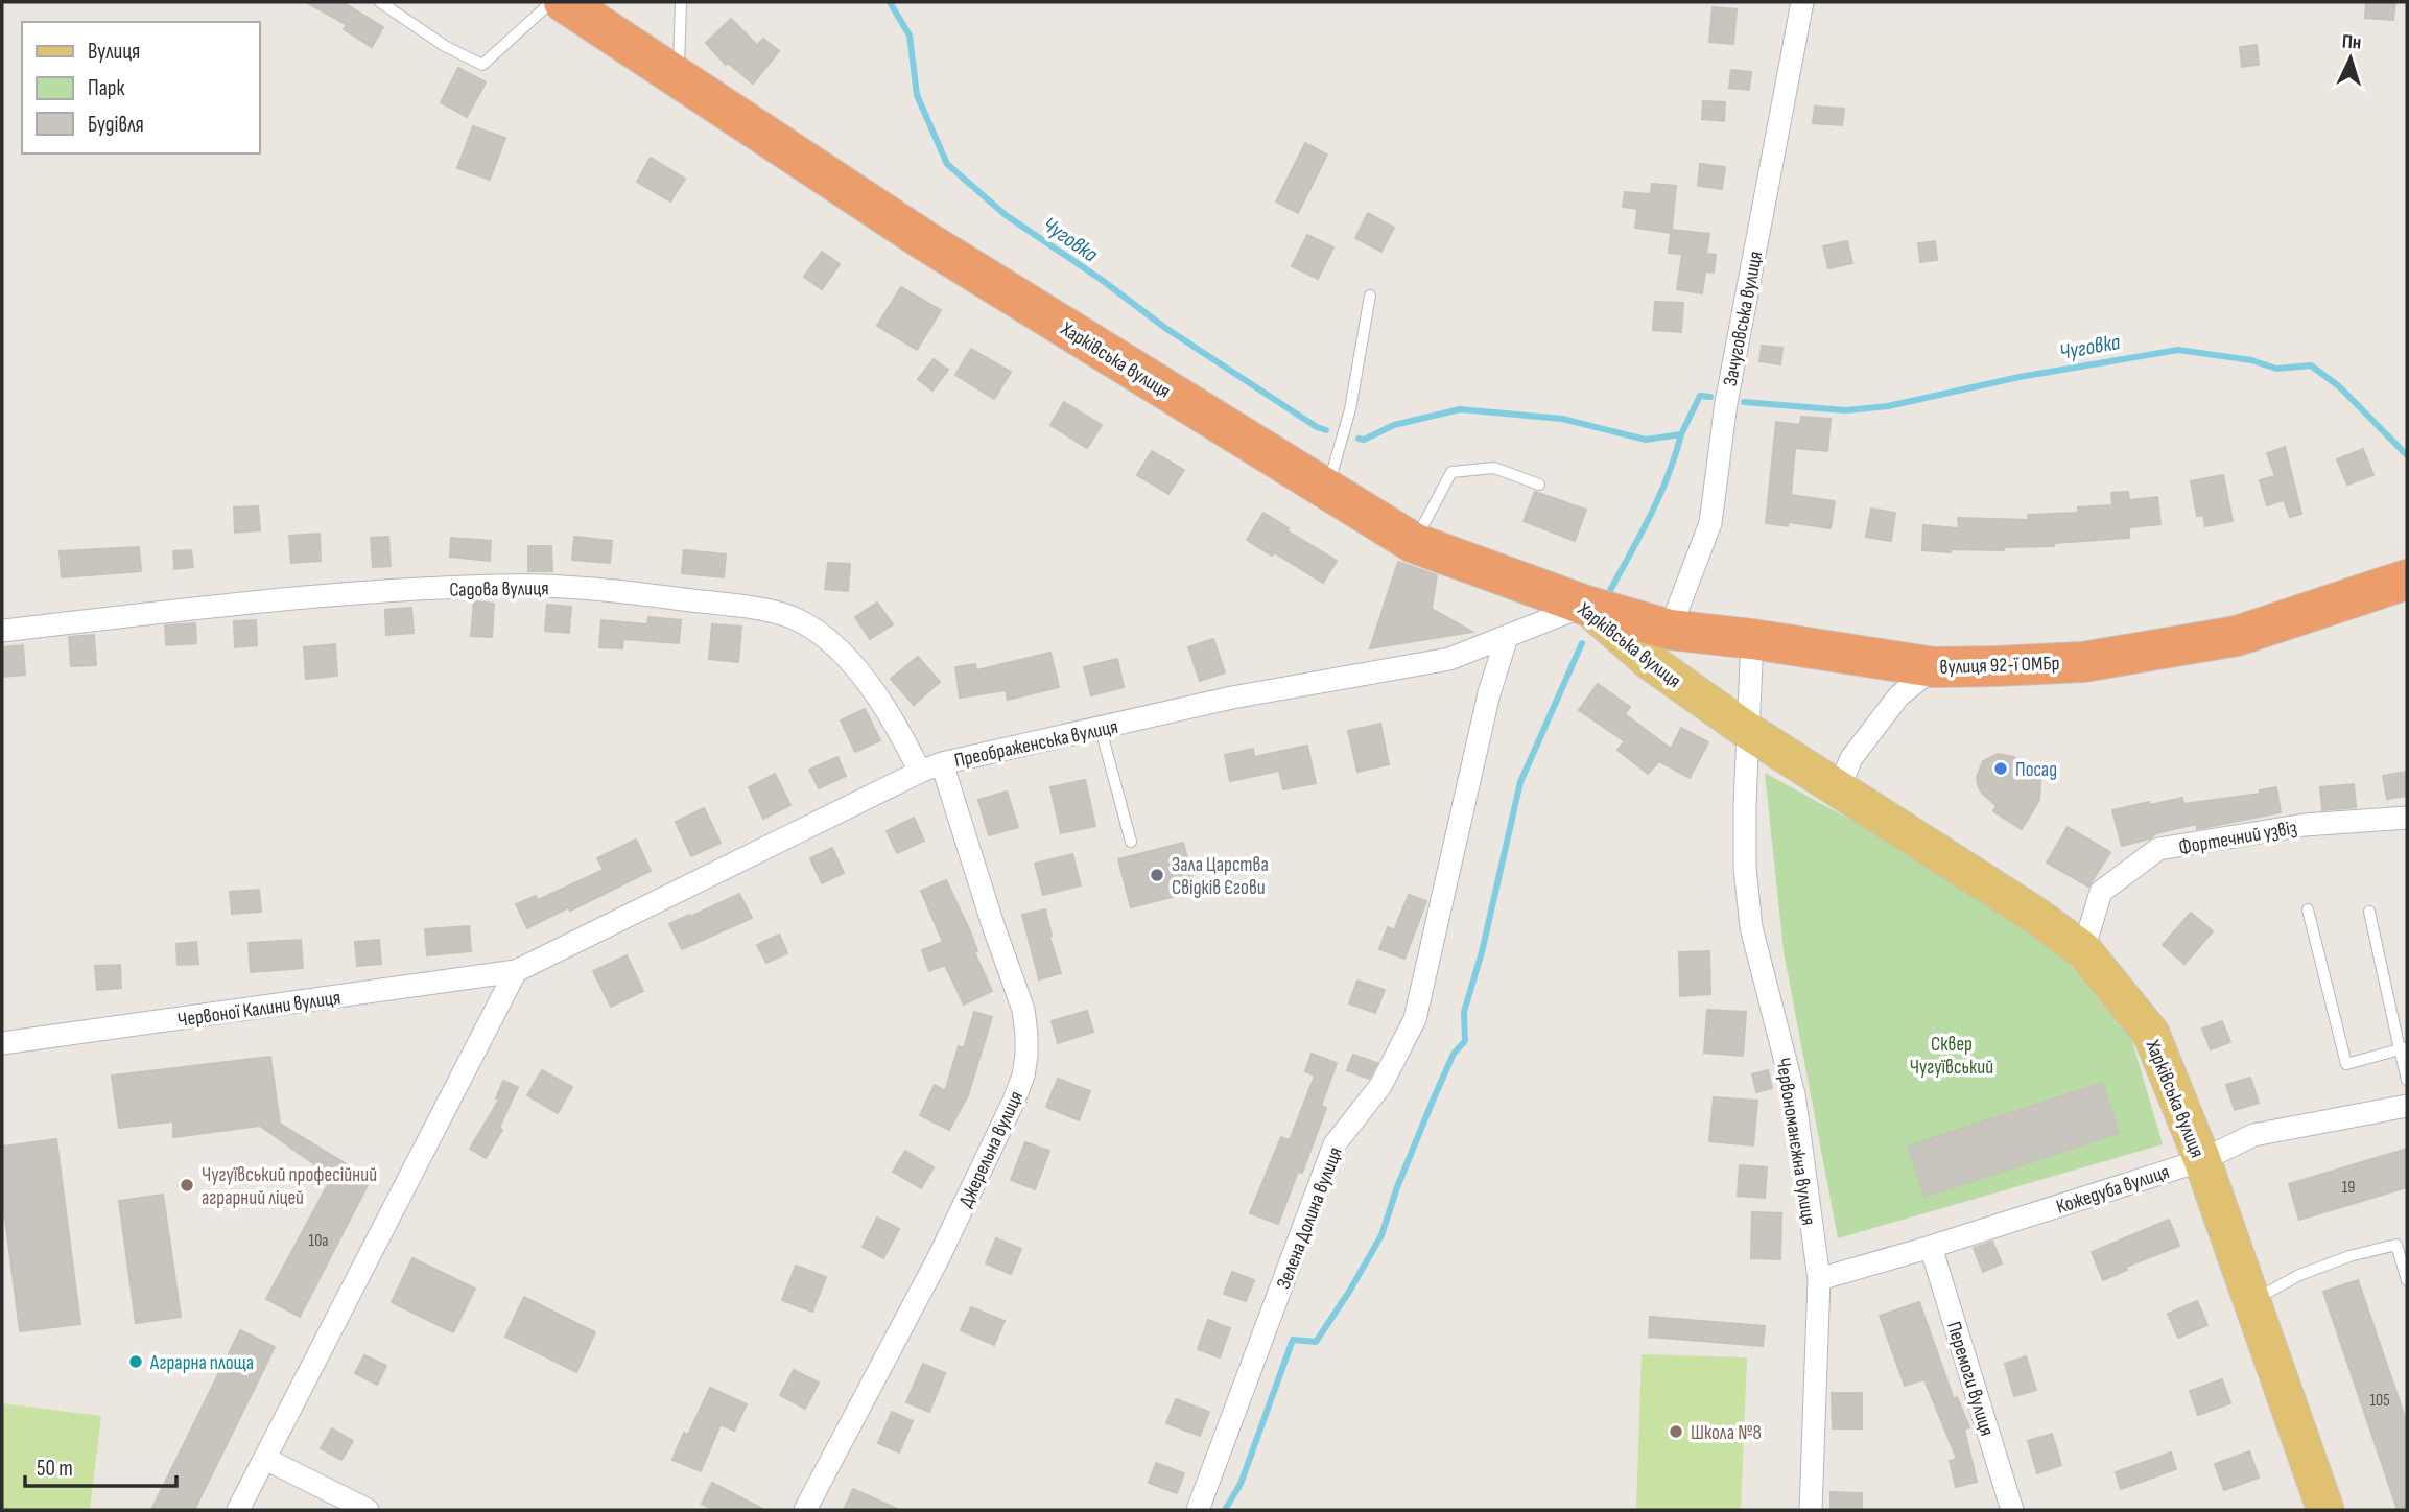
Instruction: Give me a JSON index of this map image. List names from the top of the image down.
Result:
{
  "streets": {
    "highway": ["Харківська вулиця", "вулиця 92-ї ОМБр"],
    "street": [
      "Зачуговська вулиця",
      "Садова вулиця",
      "Преображенська вулиця",
      "Фортечний узвіз",
      "Червоної Калини вулиця",
      "Червономанєжна вулиця",
      "Джерельна вулиця",
      "Кожедуба вулиця",
      "Зелена Долина вулиця",
      "Перемоги вулиця"
    ]
  },
  "crossings": [
    ["Зачуговська вулиця", "вулиця 92-ї ОМБр"],
    ["Харківська вулиця", "вулиця 92-ї ОМБр"],
    ["Харківська вулиця", "Преображенська вулиця"],
    ["Харківська вулиця", "Фортечний узвіз"],
    ["Харківська вулиця", "Червономанєжна вулиця"],
    ["Харківська вулиця", "Кожедуба вулиця"],
    ["Садова вулиця", "Преображенська вулиця"],
    ["вулиця 92-ї ОМБр", "Преображенська вулиця"],
    ["вулиця 92-ї ОМБр", "Червономанєжна вулиця"],
    ["Преображенська вулиця", "Червоної Калини вулиця"],
    ["Преображенська вулиця", "Джерельна вулиця"],
    ["Преображенська вулиця", "Зелена Долина вулиця"],
    ["Червономанєжна вулиця", "Кожедуба вулиця"],
    ["Кожедуба вулиця", "Перемоги вулиця"]
  ],
  "water": ["Чуговка"],
  "parks": ["Сквер Чугуївський"],
  "places": [
    "Посад",
    "Зала Царства Свідків Єгови",
    "Чугуївський професійний аграрний ліцей",
    "Аграрна площа",
    "Школа №8"
  ],
  "house_numbers": ["19", "10а", "105"],
  "legend": ["Вулиця", "Парк", "Будівля"],
  "scale_bar": "50 m",
  "north": "top"
}
